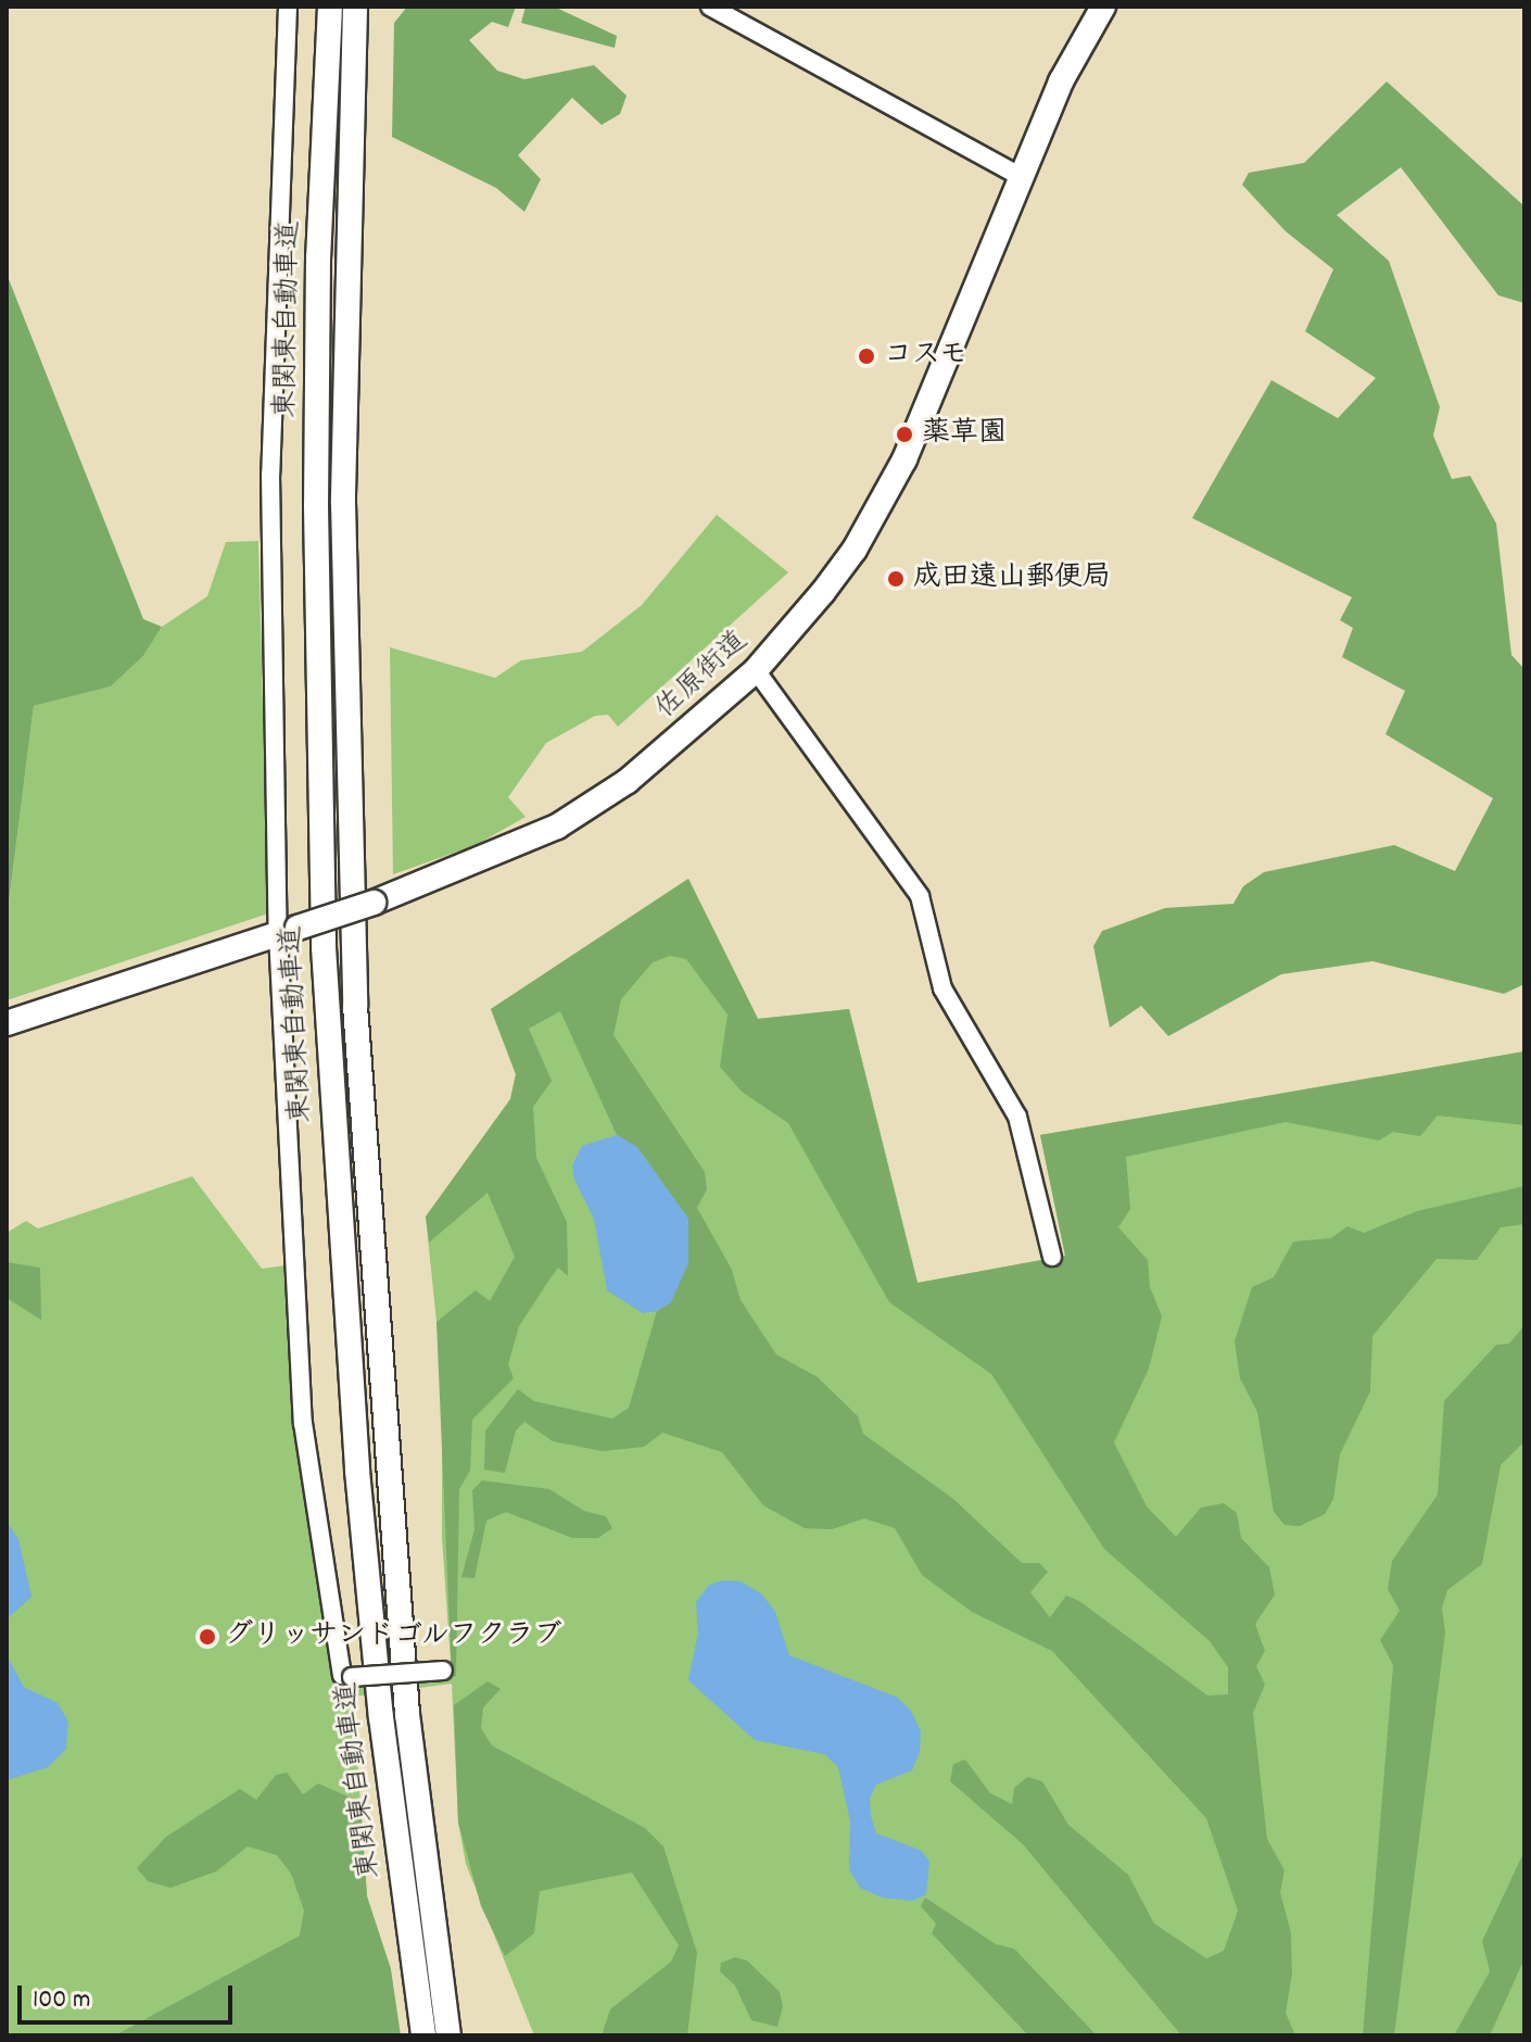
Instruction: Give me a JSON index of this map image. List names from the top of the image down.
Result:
{
  "streets": {
    "highway": ["東関東自動車道", "佐原街道"]
  },
  "places": [
    "コスモ",
    "薬草園",
    "成田遠山郵便局",
    "グリッサンドゴルフクラブ"
  ],
  "scale_bar": "100 m"
}
